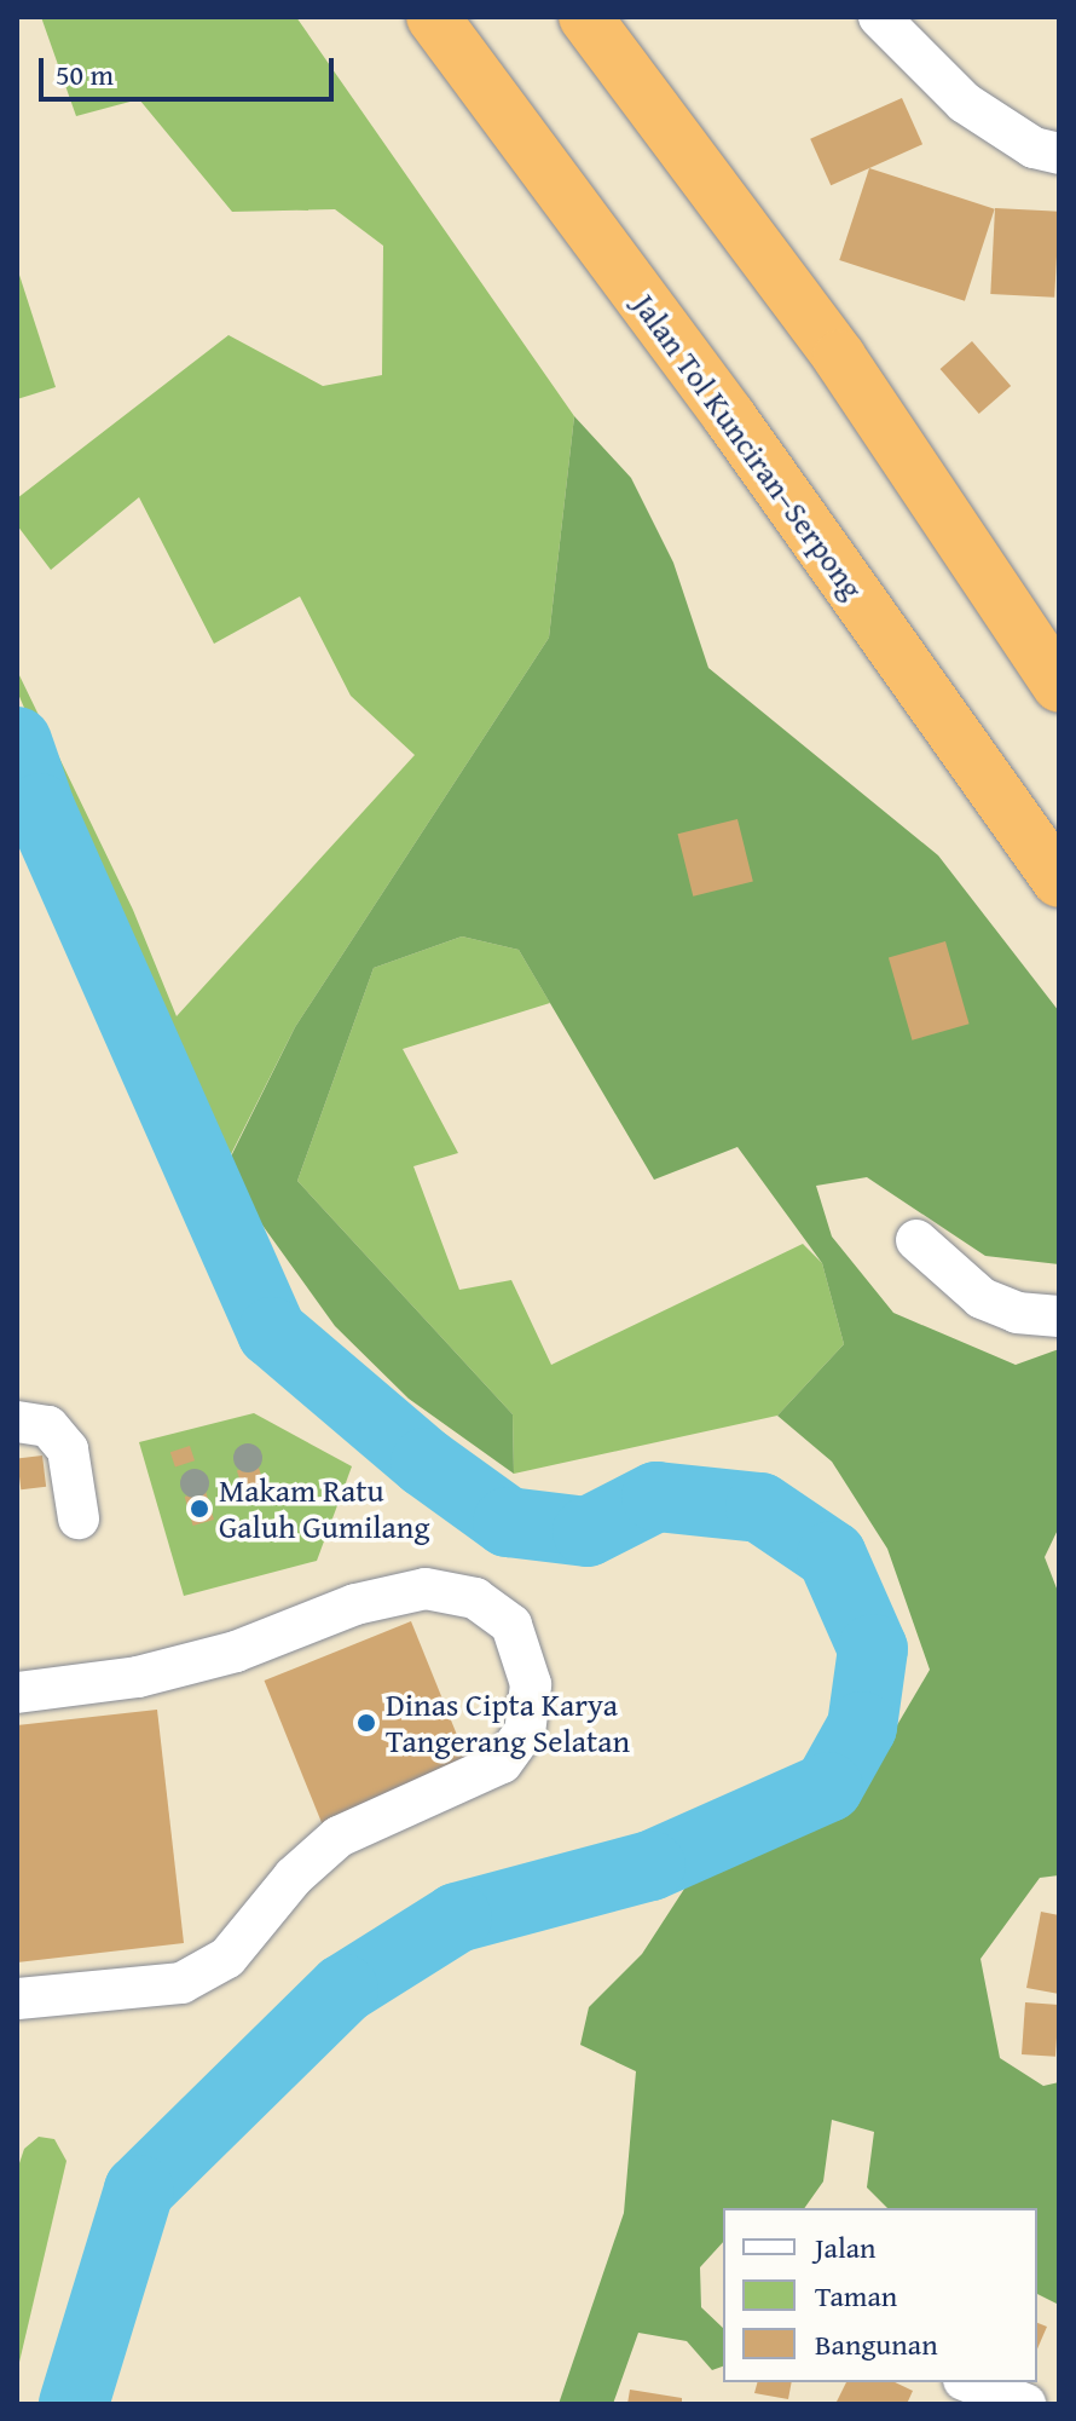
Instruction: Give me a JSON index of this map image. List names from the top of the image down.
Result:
{
  "streets": {
    "highway": ["Jalan Tol Kunciran–Serpong"]
  },
  "places": ["Makam Ratu Galuh Gumilang", "Dinas Cipta Karya Tangerang Selatan"],
  "legend": ["Jalan", "Taman", "Bangunan"],
  "scale_bar": "50 m"
}
